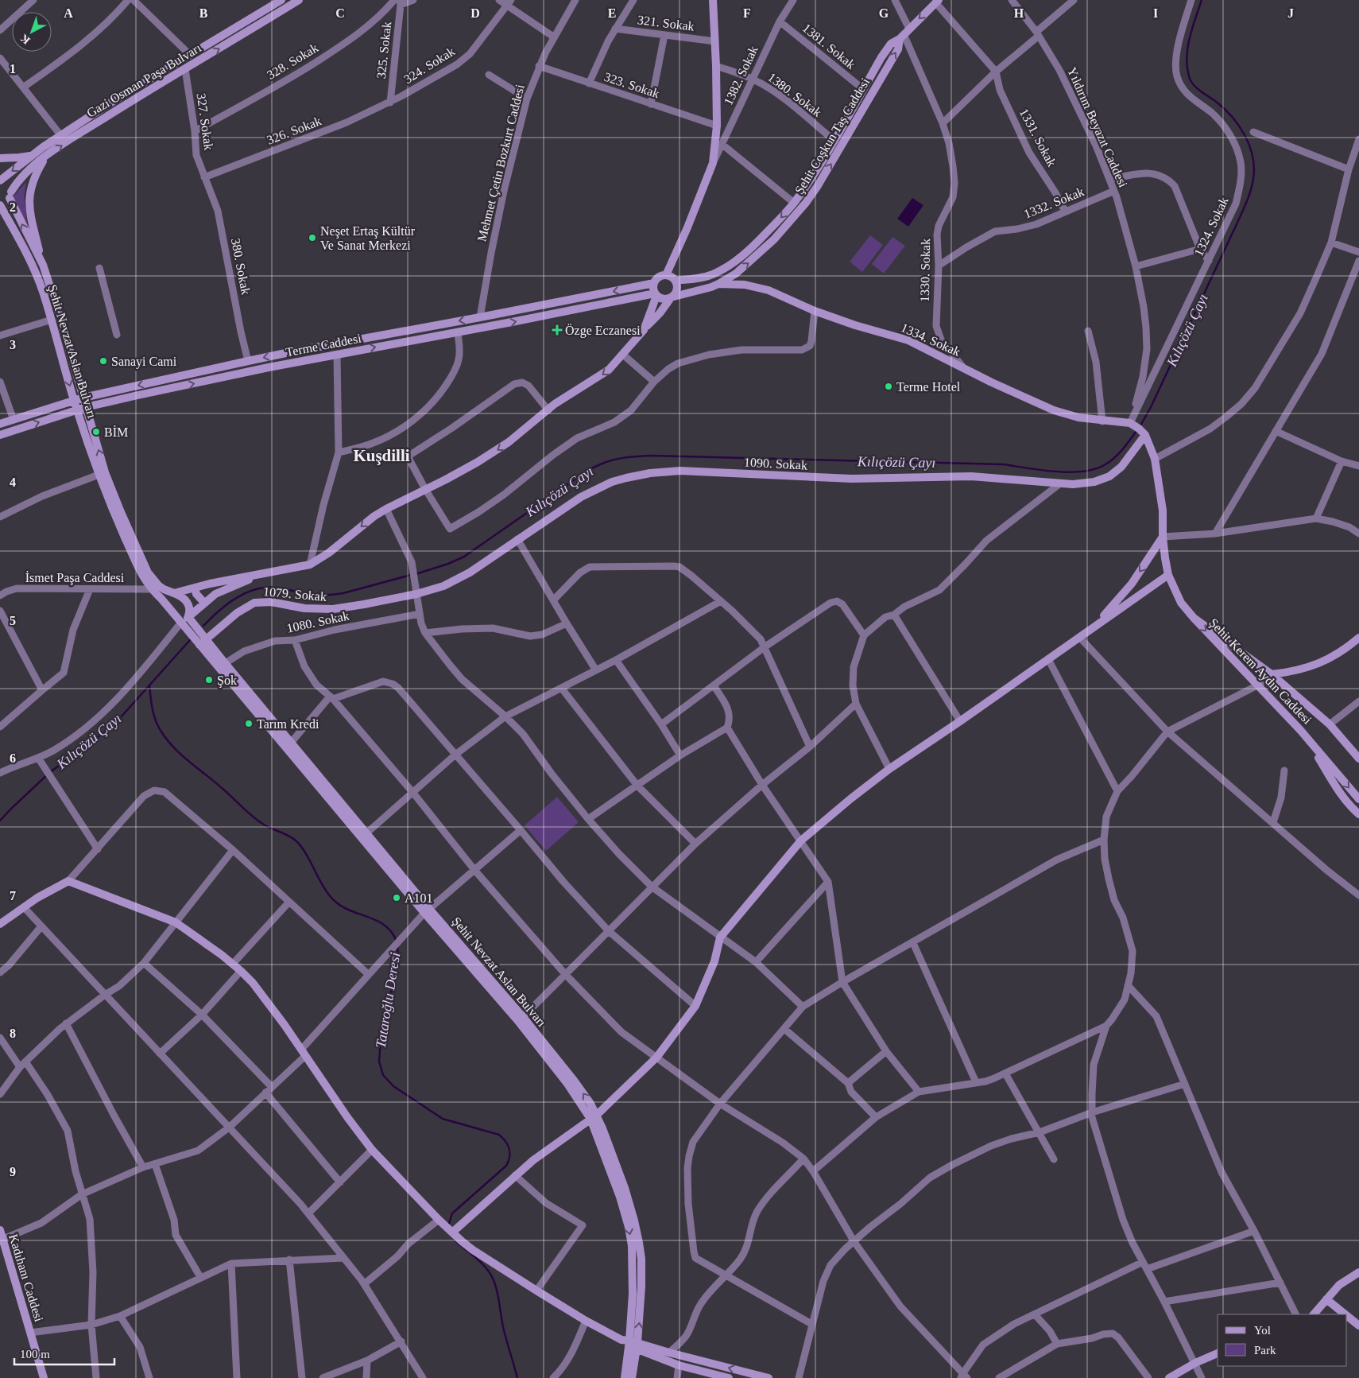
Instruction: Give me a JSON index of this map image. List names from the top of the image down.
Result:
{
  "streets": {
    "street": [
      "321. Sokak",
      "1381. Sokak",
      "325. Sokak",
      "328. Sokak",
      "324. Sokak",
      "1382. Sokak",
      "Gazi Osman Paşa Bulvarı",
      "323. Sokak",
      "1380. Sokak",
      "327. Sokak",
      "Yıldırım Beyazıt Caddesi",
      "326. Sokak",
      "Şehit Coşkun Taş Caddesi",
      "1331. Sokak",
      "Mehmet Çetin Bozkurt Caddesi",
      "1332. Sokak",
      "1324. Sokak",
      "380. Sokak",
      "1330. Sokak",
      "1334. Sokak",
      "Terme Caddesi",
      "Şehit Nevzat Aslan Bulvarı",
      "1090. Sokak",
      "İsmet Paşa Caddesi",
      "1079. Sokak",
      "1080. Sokak",
      "Şehit Kerem Aydın Caddesi",
      "Kadıhanı Caddesi"
    ]
  },
  "crossings": [
    ["1381. Sokak", "1382. Sokak"],
    ["1381. Sokak", "Şehit Coşkun Taş Caddesi"],
    ["325. Sokak", "324. Sokak"],
    ["325. Sokak", "326. Sokak"],
    ["328. Sokak", "327. Sokak"],
    ["324. Sokak", "326. Sokak"],
    ["1382. Sokak", "1380. Sokak"],
    ["Gazi Osman Paşa Bulvarı", "327. Sokak"],
    ["Gazi Osman Paşa Bulvarı", "Şehit Nevzat Aslan Bulvarı"],
    ["323. Sokak", "Mehmet Çetin Bozkurt Caddesi"],
    ["1380. Sokak", "Şehit Coşkun Taş Caddesi"],
    ["327. Sokak", "326. Sokak"],
    ["327. Sokak", "380. Sokak"],
    ["Yıldırım Beyazıt Caddesi", "1332. Sokak"],
    ["Yıldırım Beyazıt Caddesi", "1324. Sokak"],
    ["Yıldırım Beyazıt Caddesi", "1334. Sokak"],
    ["326. Sokak", "380. Sokak"],
    ["Şehit Coşkun Taş Caddesi", "1330. Sokak"],
    ["Şehit Coşkun Taş Caddesi", "1334. Sokak"],
    ["Şehit Coşkun Taş Caddesi", "Terme Caddesi"],
    ["1331. Sokak", "1332. Sokak"],
    ["Mehmet Çetin Bozkurt Caddesi", "Terme Caddesi"],
    ["1332. Sokak", "1330. Sokak"],
    ["1324. Sokak", "1334. Sokak"],
    ["380. Sokak", "Terme Caddesi"],
    ["1330. Sokak", "1334. Sokak"],
    ["Terme Caddesi", "Şehit Nevzat Aslan Bulvarı"],
    ["Şehit Nevzat Aslan Bulvarı", "İsmet Paşa Caddesi"],
    ["Şehit Nevzat Aslan Bulvarı", "1079. Sokak"],
    ["Şehit Nevzat Aslan Bulvarı", "1080. Sokak"],
    ["1090. Sokak", "1079. Sokak"]
  ],
  "districts": ["Kuşdilli"],
  "water": ["Kılıçözü Çayı", "Tataroğlu Deresi"],
  "places": {
    "other": [
      "Neşet Ertaş Kültür Ve Sanat Merkezi",
      "Sanayi Cami",
      "Terme Hotel",
      "BİM",
      "Şok",
      "Tarım Kredi",
      "A101"
    ],
    "health": ["Özge Eczanesi"]
  },
  "legend": ["Yol", "Park"],
  "scale_bar": "100 m",
  "north": "bottom left",
  "grid": {
    "columns": [
      "A",
      "B",
      "C",
      "D",
      "E",
      "F",
      "G",
      "H",
      "I",
      "J"
    ],
    "rows": [
      "1",
      "2",
      "3",
      "4",
      "5",
      "6",
      "7",
      "8",
      "9"
    ]
  }
}
